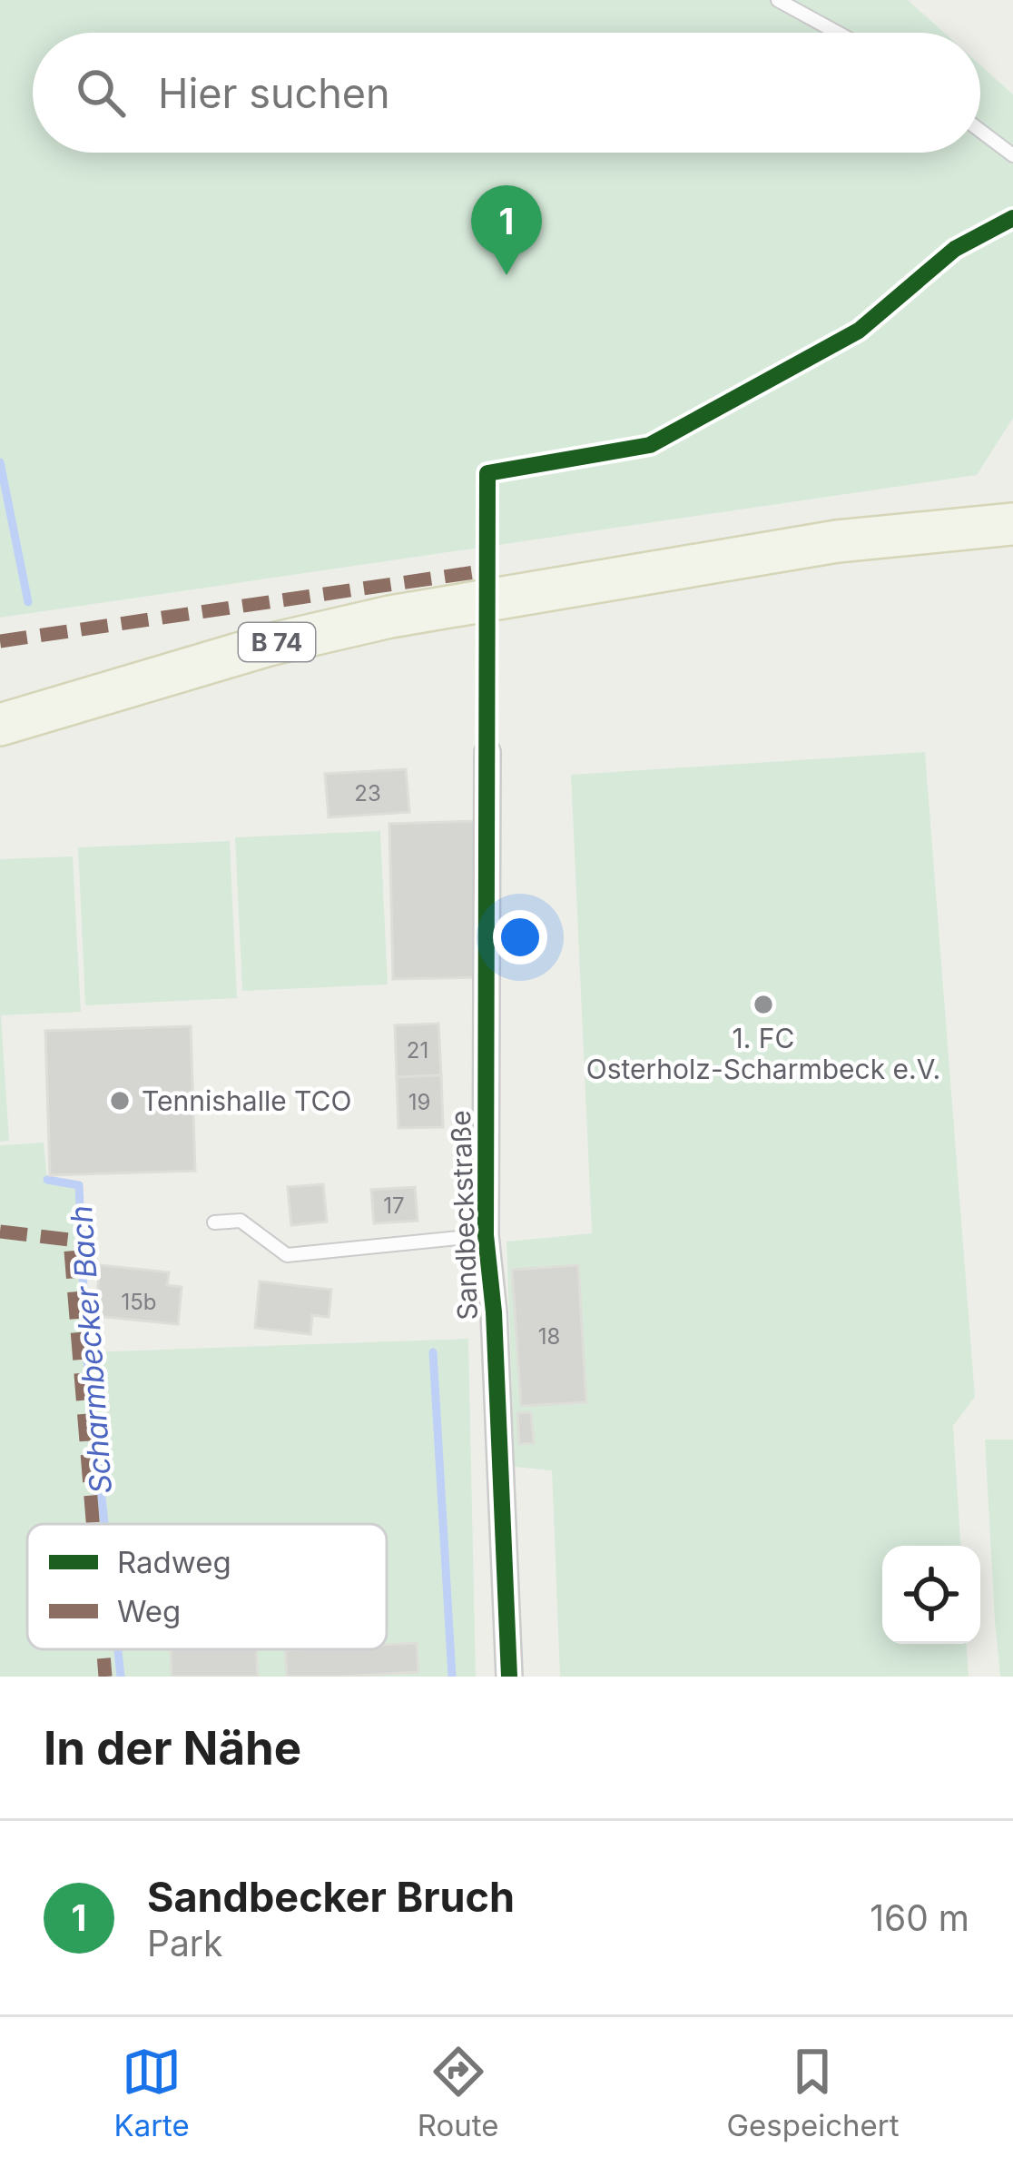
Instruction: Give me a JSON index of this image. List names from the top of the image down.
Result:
{
  "streets": {
    "main road": ["B 74"],
    "street": ["Sandbeckstraße"]
  },
  "water": ["Scharmbecker Bach"],
  "places": ["1. FC Osterholz-Scharmbeck e.V.", "Tennishalle TCO"],
  "house_numbers": [
    "23",
    "21",
    "19",
    "17",
    "15b",
    "18"
  ],
  "legend": ["Radweg", "Weg"],
  "page": {
    "search": "Hier suchen",
    "pins": "1",
    "heading": "In der Nähe",
    "list": [
      {
        "mark": "1",
        "name": "Sandbecker Bruch",
        "note": "Park",
        "value": "160 m"
      }
    ],
    "nav": ["Karte", "Route", "Gespeichert"]
  }
}
